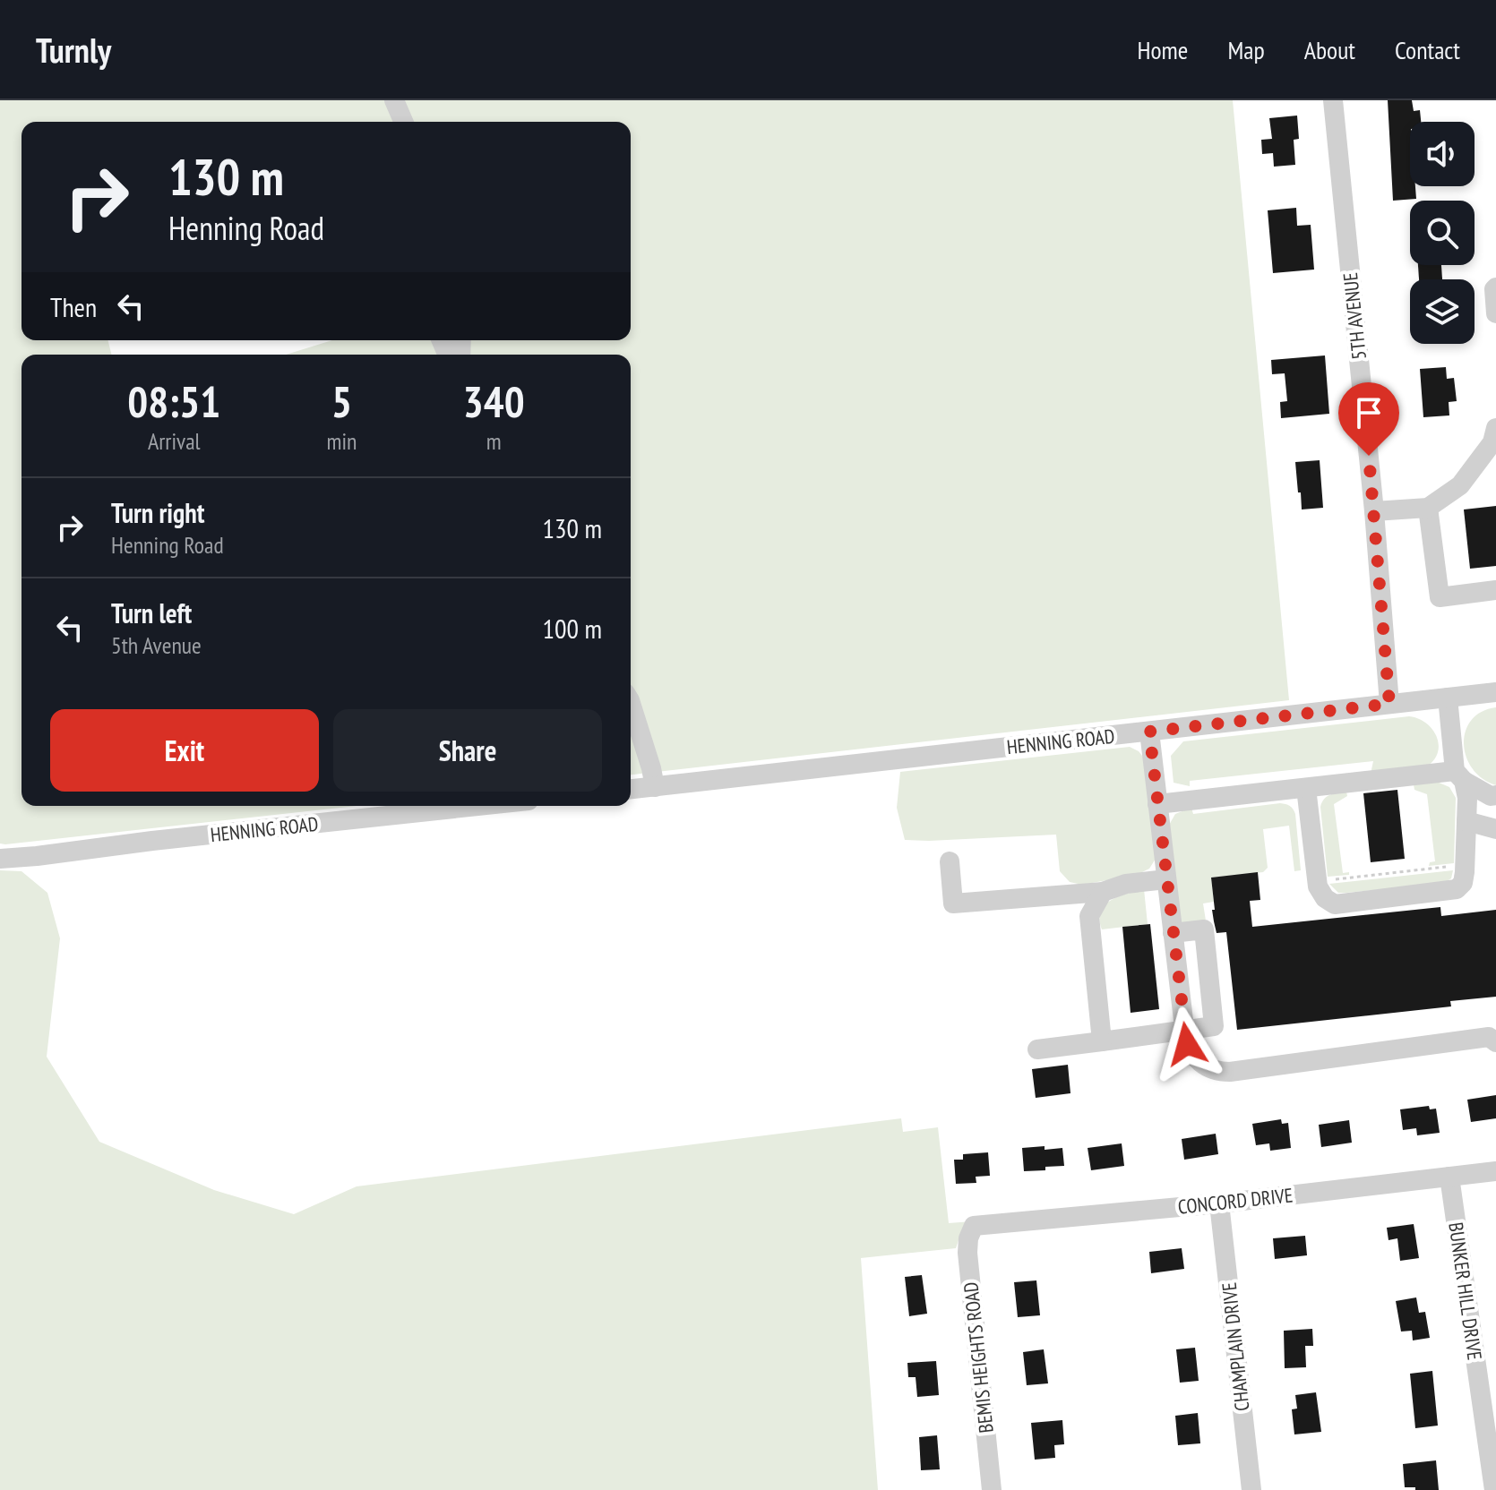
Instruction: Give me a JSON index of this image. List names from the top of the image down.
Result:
{
  "streets": {
    "street": [
      "5TH AVENUE",
      "HENNING ROAD",
      "CONCORD DRIVE",
      "BUNKER HILL DRIVE",
      "CHAMPLAIN DRIVE",
      "BEMIS HEIGHTS ROAD"
    ]
  },
  "crossings": [
    ["5TH AVENUE", "HENNING ROAD"],
    ["CONCORD DRIVE", "BUNKER HILL DRIVE"],
    ["CONCORD DRIVE", "CHAMPLAIN DRIVE"],
    ["CONCORD DRIVE", "BEMIS HEIGHTS ROAD"]
  ],
  "page": {
    "header": "Turnly",
    "nav": [
      "Home",
      "Map",
      "About",
      "Contact"
    ],
    "turn": ["130 m", "Henning Road"],
    "then": "Then",
    "eta": [
      "08:51",
      "Arrival",
      "5",
      "min",
      "340",
      "m"
    ],
    "list": [
      {
        "name": "Turn right",
        "note": "Henning Road",
        "value": "130 m"
      },
      {
        "name": "Turn left",
        "note": "5th Avenue",
        "value": "100 m"
      }
    ],
    "buttons": ["Exit", "Share"]
  }
}
